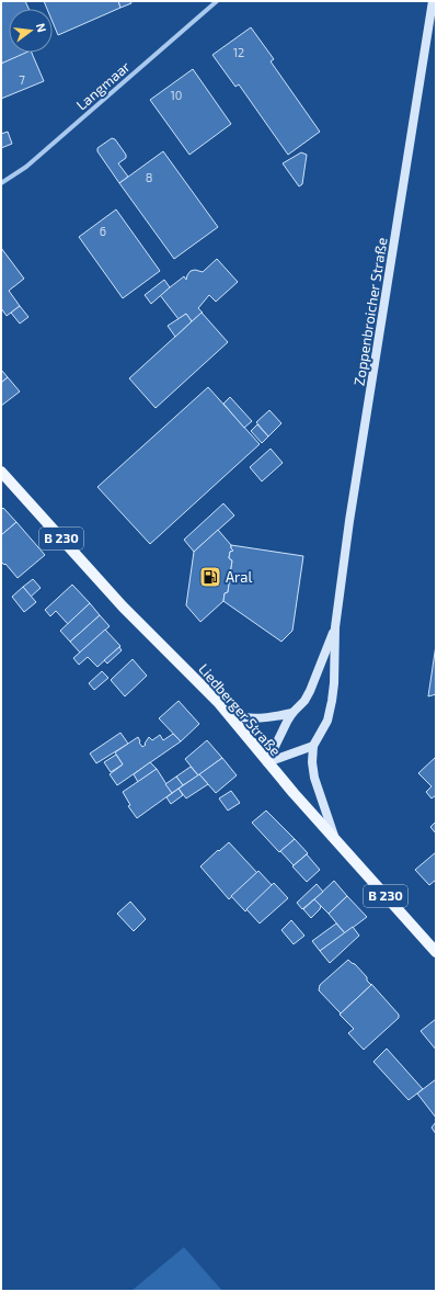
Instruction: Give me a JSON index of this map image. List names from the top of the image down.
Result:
{
  "streets": {
    "main road": ["Zoppenbroicher Straße", "B 230", "Liedberger Straße"],
    "street": ["Langmaar"]
  },
  "crossings": [
    ["Zoppenbroicher Straße", "Liedberger Straße"]
  ],
  "places": {
    "fuel station": ["Aral"]
  },
  "house_numbers": [
    "12",
    "7",
    "10",
    "8",
    "6"
  ],
  "north": "right"
}
